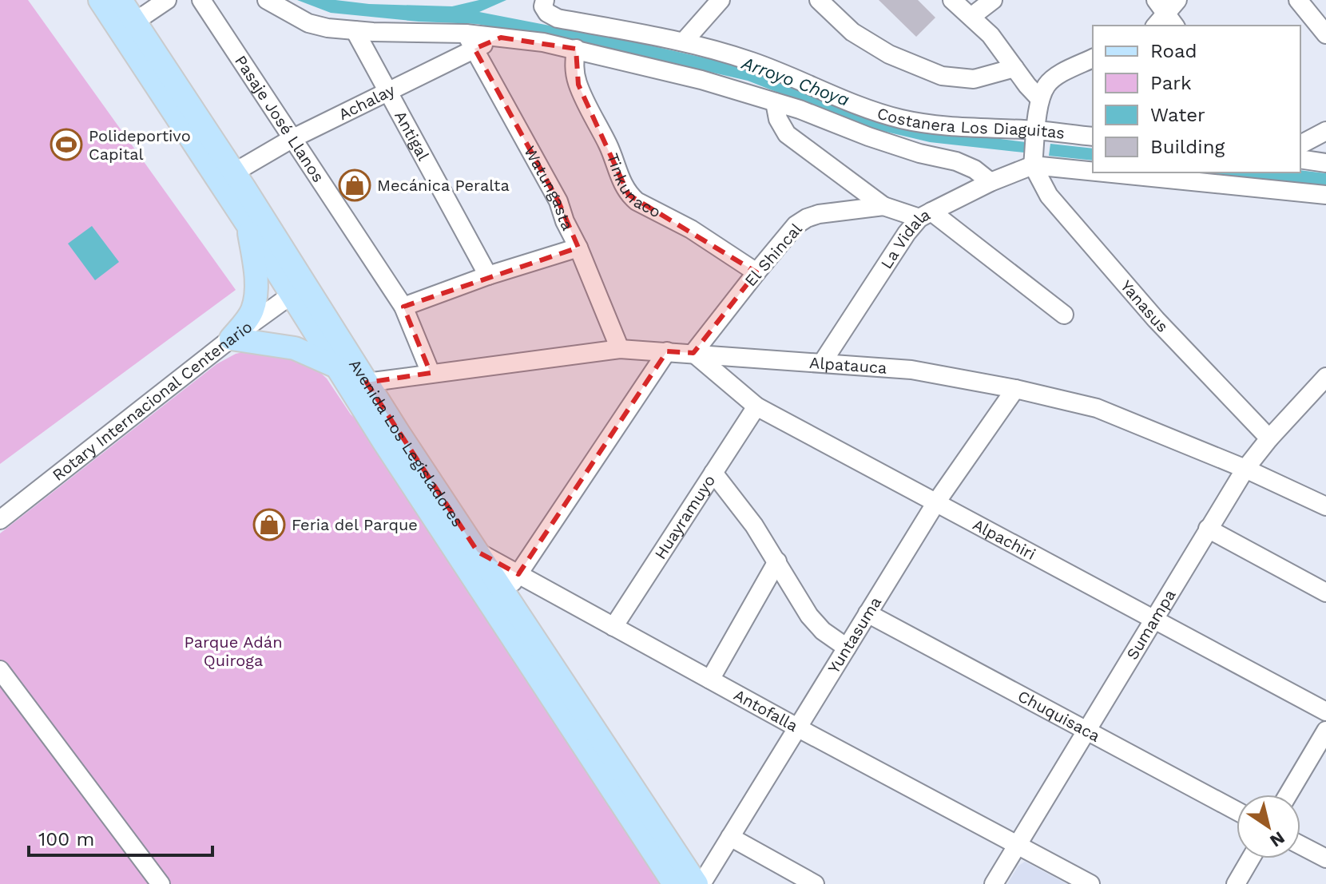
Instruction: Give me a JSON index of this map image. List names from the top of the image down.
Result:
{
  "streets": {
    "main road": ["Avenida Los Legisladores"],
    "street": [
      "Achalay",
      "Pasaje José Llanos",
      "Costanera Los Diaguitas",
      "Antigal",
      "Tinkunaco",
      "Watungasta",
      "La Vidala",
      "El Shincal",
      "Yanasus",
      "Alpatauca",
      "Rotary Internacional Centenario",
      "Huayramuyo",
      "Alpachiri",
      "Sumampa",
      "Yuntasuma",
      "Antofalla",
      "Chuquisaca"
    ]
  },
  "crossings": [
    ["Achalay", "Pasaje José Llanos"],
    ["Achalay", "Antigal"],
    ["Achalay", "Tinkunaco"],
    ["Achalay", "Watungasta"],
    ["Achalay", "Avenida Los Legisladores"],
    ["Pasaje José Llanos", "Alpatauca"],
    ["Costanera Los Diaguitas", "La Vidala"],
    ["Costanera Los Diaguitas", "Yanasus"],
    ["Tinkunaco", "El Shincal"],
    ["Watungasta", "Alpatauca"],
    ["La Vidala", "El Shincal"],
    ["La Vidala", "Yanasus"],
    ["La Vidala", "Alpatauca"],
    ["El Shincal", "Alpatauca"],
    ["El Shincal", "Alpachiri"],
    ["Yanasus", "Sumampa"],
    ["Alpatauca", "Avenida Los Legisladores"],
    ["Alpatauca", "Alpachiri"],
    ["Alpatauca", "Sumampa"],
    ["Alpatauca", "Yuntasuma"],
    ["Rotary Internacional Centenario", "Avenida Los Legisladores"],
    ["Avenida Los Legisladores", "Yuntasuma"],
    ["Avenida Los Legisladores", "Antofalla"],
    ["Huayramuyo", "Alpachiri"],
    ["Huayramuyo", "Antofalla"],
    ["Alpachiri", "Sumampa"],
    ["Alpachiri", "Yuntasuma"],
    ["Sumampa", "Antofalla"],
    ["Sumampa", "Chuquisaca"],
    ["Yuntasuma", "Antofalla"],
    ["Yuntasuma", "Chuquisaca"]
  ],
  "water": ["Arroyo Choya"],
  "parks": ["Parque Adán Quiroga"],
  "places": {
    "sports": ["Polideportivo Capital"],
    "shop": ["Mecánica Peralta", "Feria del Parque"]
  },
  "legend": [
    "Road",
    "Park",
    "Water",
    "Building"
  ],
  "scale_bar": "100 m",
  "north": "bottom right"
}
